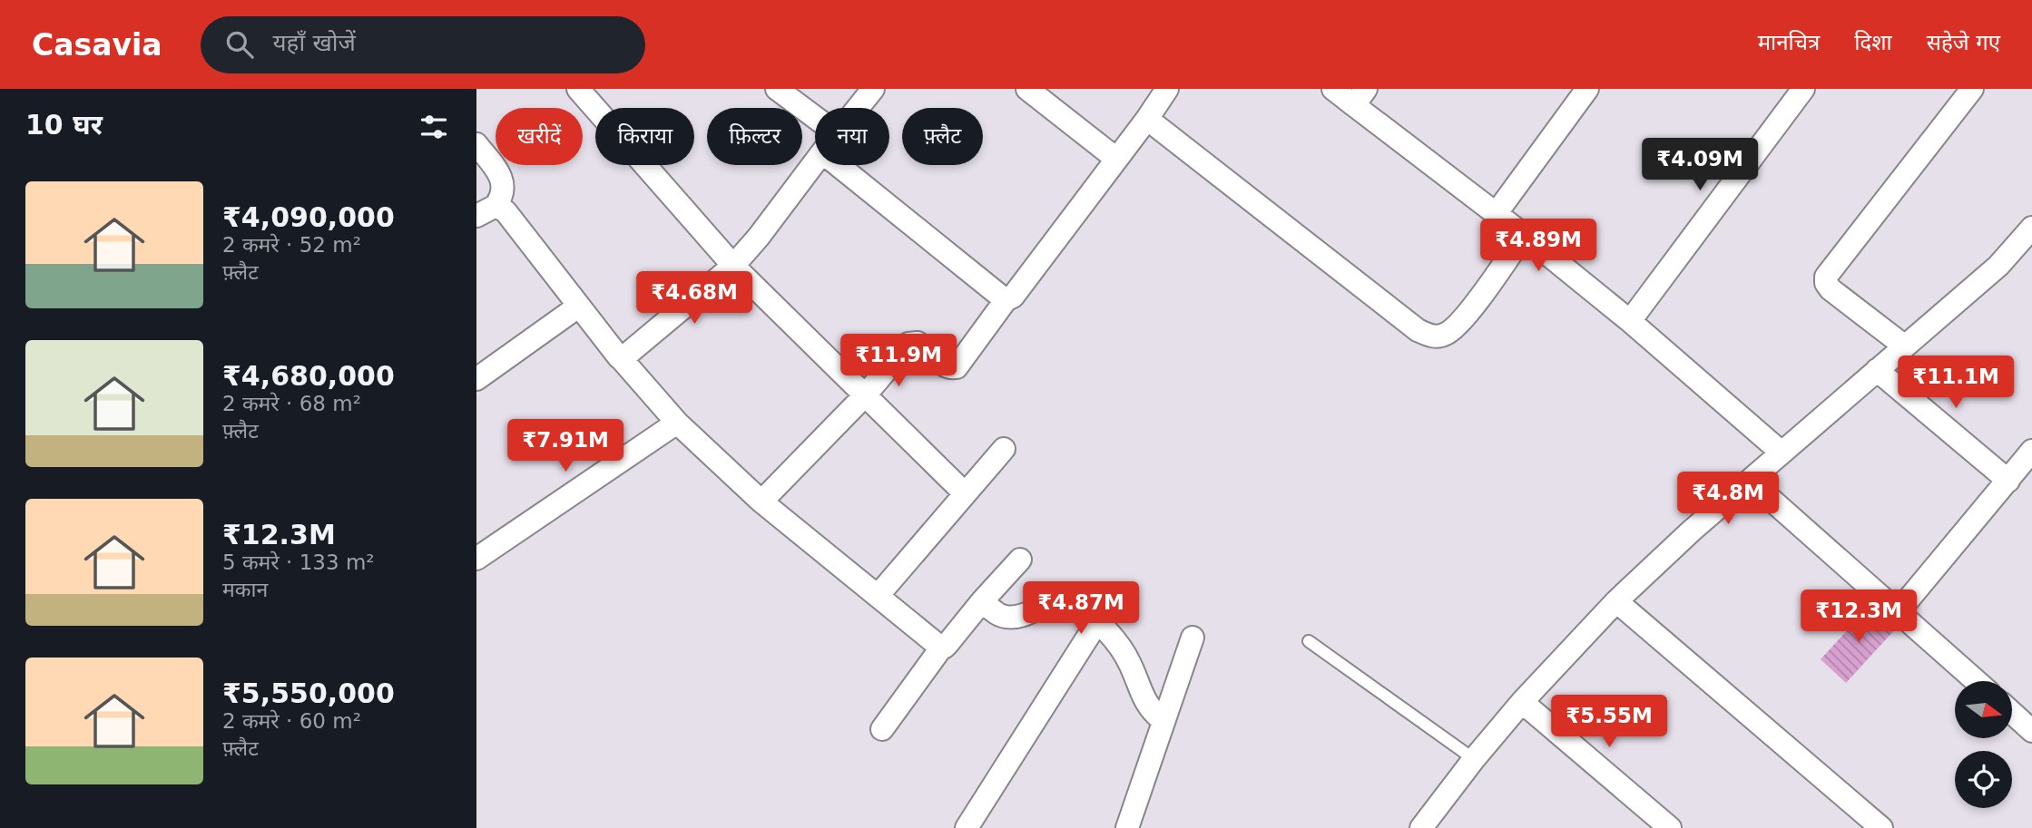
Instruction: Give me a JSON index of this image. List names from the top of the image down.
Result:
{
  "north": "right",
  "page": {
    "header": "Casavia",
    "search": "यहाँ खोजें",
    "nav": ["मानचित्र", "दिशा", "सहेजे गए"],
    "heading": "10 घर",
    "chip": [
      "खरीदें",
      "किराया",
      "फ़िल्टर",
      "नया",
      "फ़्लैट"
    ],
    "price": [
      "₹4.09M",
      "₹4.89M",
      "₹4.68M",
      "₹11.9M",
      "₹11.1M",
      "₹7.91M",
      "₹4.8M",
      "₹4.87M",
      "₹12.3M",
      "₹5.55M"
    ],
    "list": [
      {
        "name": "₹4,090,000",
        "note": "2 कमरे · 52 m² · फ़्लैट"
      },
      {
        "name": "₹4,680,000",
        "note": "2 कमरे · 68 m² · फ़्लैट"
      },
      {
        "name": "₹12.3M",
        "note": "5 कमरे · 133 m² · मकान"
      },
      {
        "name": "₹5,550,000",
        "note": "2 कमरे · 60 m² · फ़्लैट"
      }
    ]
  }
}
